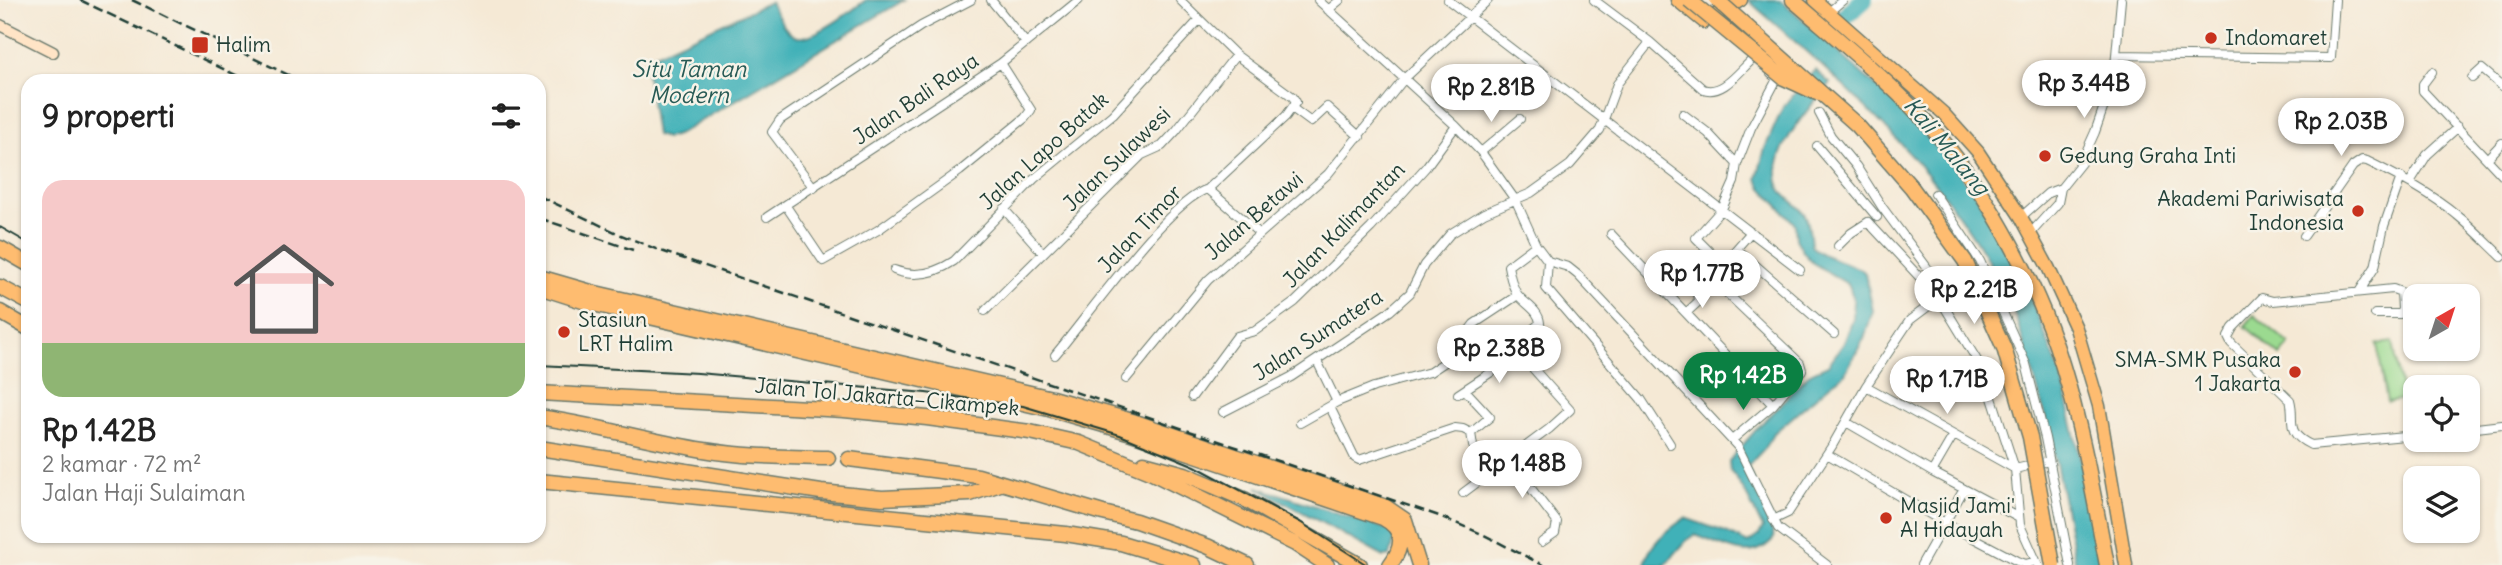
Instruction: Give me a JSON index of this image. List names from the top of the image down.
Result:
{
  "streets": {
    "highway": ["Jalan Tol Jakarta–Cikampek"],
    "street": [
      "Jalan Bali Raya",
      "Jalan Lapo Batak",
      "Jalan Sulawesi",
      "Jalan Betawi",
      "Jalan Kalimantan",
      "Jalan Timor",
      "Jalan Sumatera"
    ]
  },
  "water": ["Situ Taman Modern", "Kali Malang"],
  "places": {
    "other": [
      "Indomaret",
      "Gedung Graha Inti",
      "Akademi Pariwisata Indonesia",
      "Stasiun LRT Halim",
      "SMA-SMK Pusaka 1 Jakarta",
      "Masjid Jami' Al Hidayah"
    ],
    "transit": ["Halim"]
  },
  "north": "top right",
  "page": {
    "price": [
      "Rp 3.44B",
      "Rp 2.81B",
      "Rp 2.03B",
      "Rp 1.77B",
      "Rp 2.21B",
      "Rp 2.38B",
      "Rp 1.42B",
      "Rp 1.71B",
      "Rp 1.48B"
    ],
    "heading": "9 properti",
    "list": [
      {
        "name": "Rp 1.42B",
        "note": "2 kamar · 72 m² · Jalan Haji Sulaiman"
      }
    ]
  }
}
